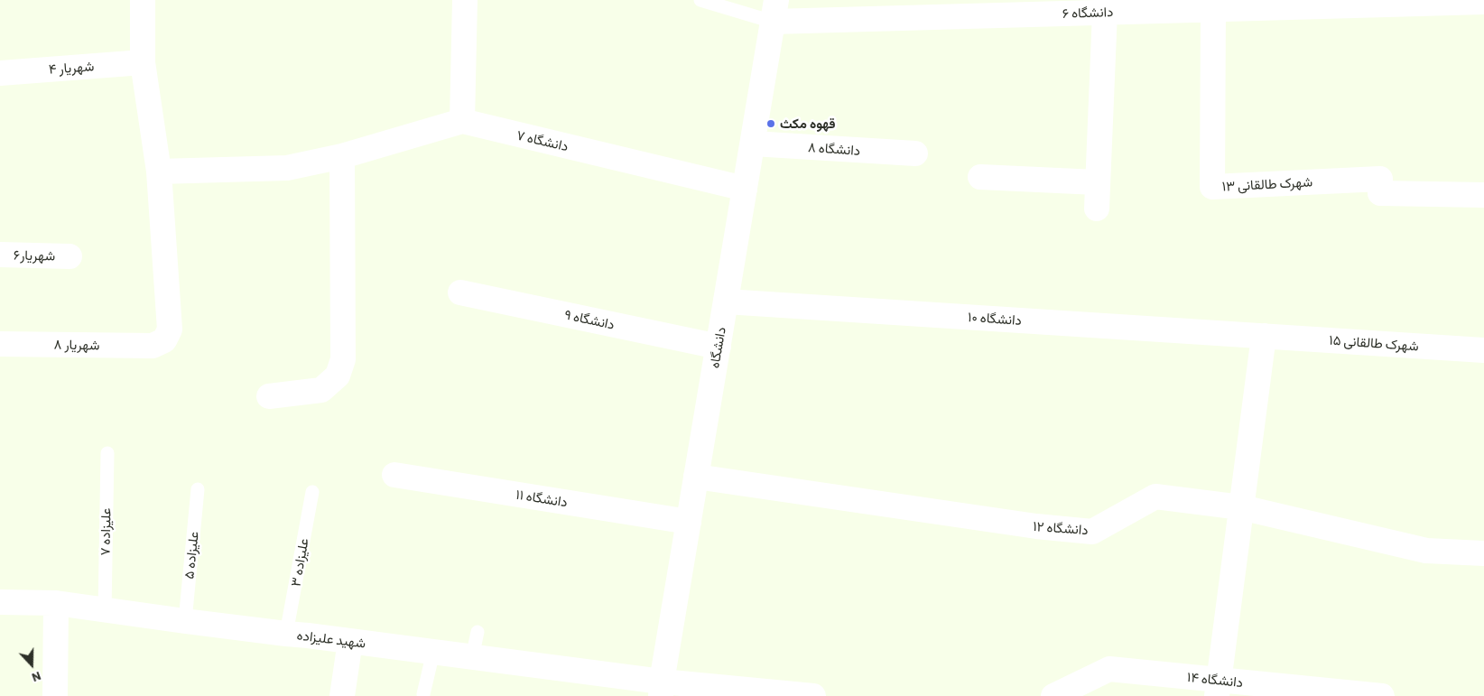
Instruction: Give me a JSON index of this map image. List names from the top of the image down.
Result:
{
  "streets": {
    "street": [
      "دانشگاه ۶",
      "شهریار ۴",
      "دانشگاه ۷",
      "دانشگاه ۸",
      "شهرک طالقانی ۱۳",
      "شهریار۶",
      "دانشگاه ۱۰",
      "دانشگاه ۹",
      "شهرک طالقانی ۱۵",
      "شهریار ۸",
      "دانشگاه",
      "دانشگاه ۱۱",
      "دانشگاه ۱۲",
      "شهید علیزاده",
      "دانشگاه ۱۴"
    ],
    "lane": ["علیزاده ۷", "علیزاده ۵", "علیزاده ۳"]
  },
  "crossings": [
    ["دانشگاه ۶", "شهرک طالقانی ۱۳"],
    ["دانشگاه ۶", "دانشگاه"],
    ["دانشگاه ۷", "شهریار ۸"],
    ["دانشگاه ۷", "دانشگاه"],
    ["دانشگاه ۸", "دانشگاه"],
    ["دانشگاه ۱۰", "شهرک طالقانی ۱۵"],
    ["دانشگاه ۱۰", "دانشگاه"],
    ["دانشگاه ۹", "دانشگاه"],
    ["دانشگاه", "دانشگاه ۱۱"],
    ["دانشگاه", "دانشگاه ۱۲"],
    ["دانشگاه", "شهید علیزاده"],
    ["علیزاده ۷", "شهید علیزاده"],
    ["علیزاده ۵", "شهید علیزاده"],
    ["علیزاده ۳", "شهید علیزاده"]
  ],
  "places": ["قهوه مکث"],
  "north": "bottom"
}
